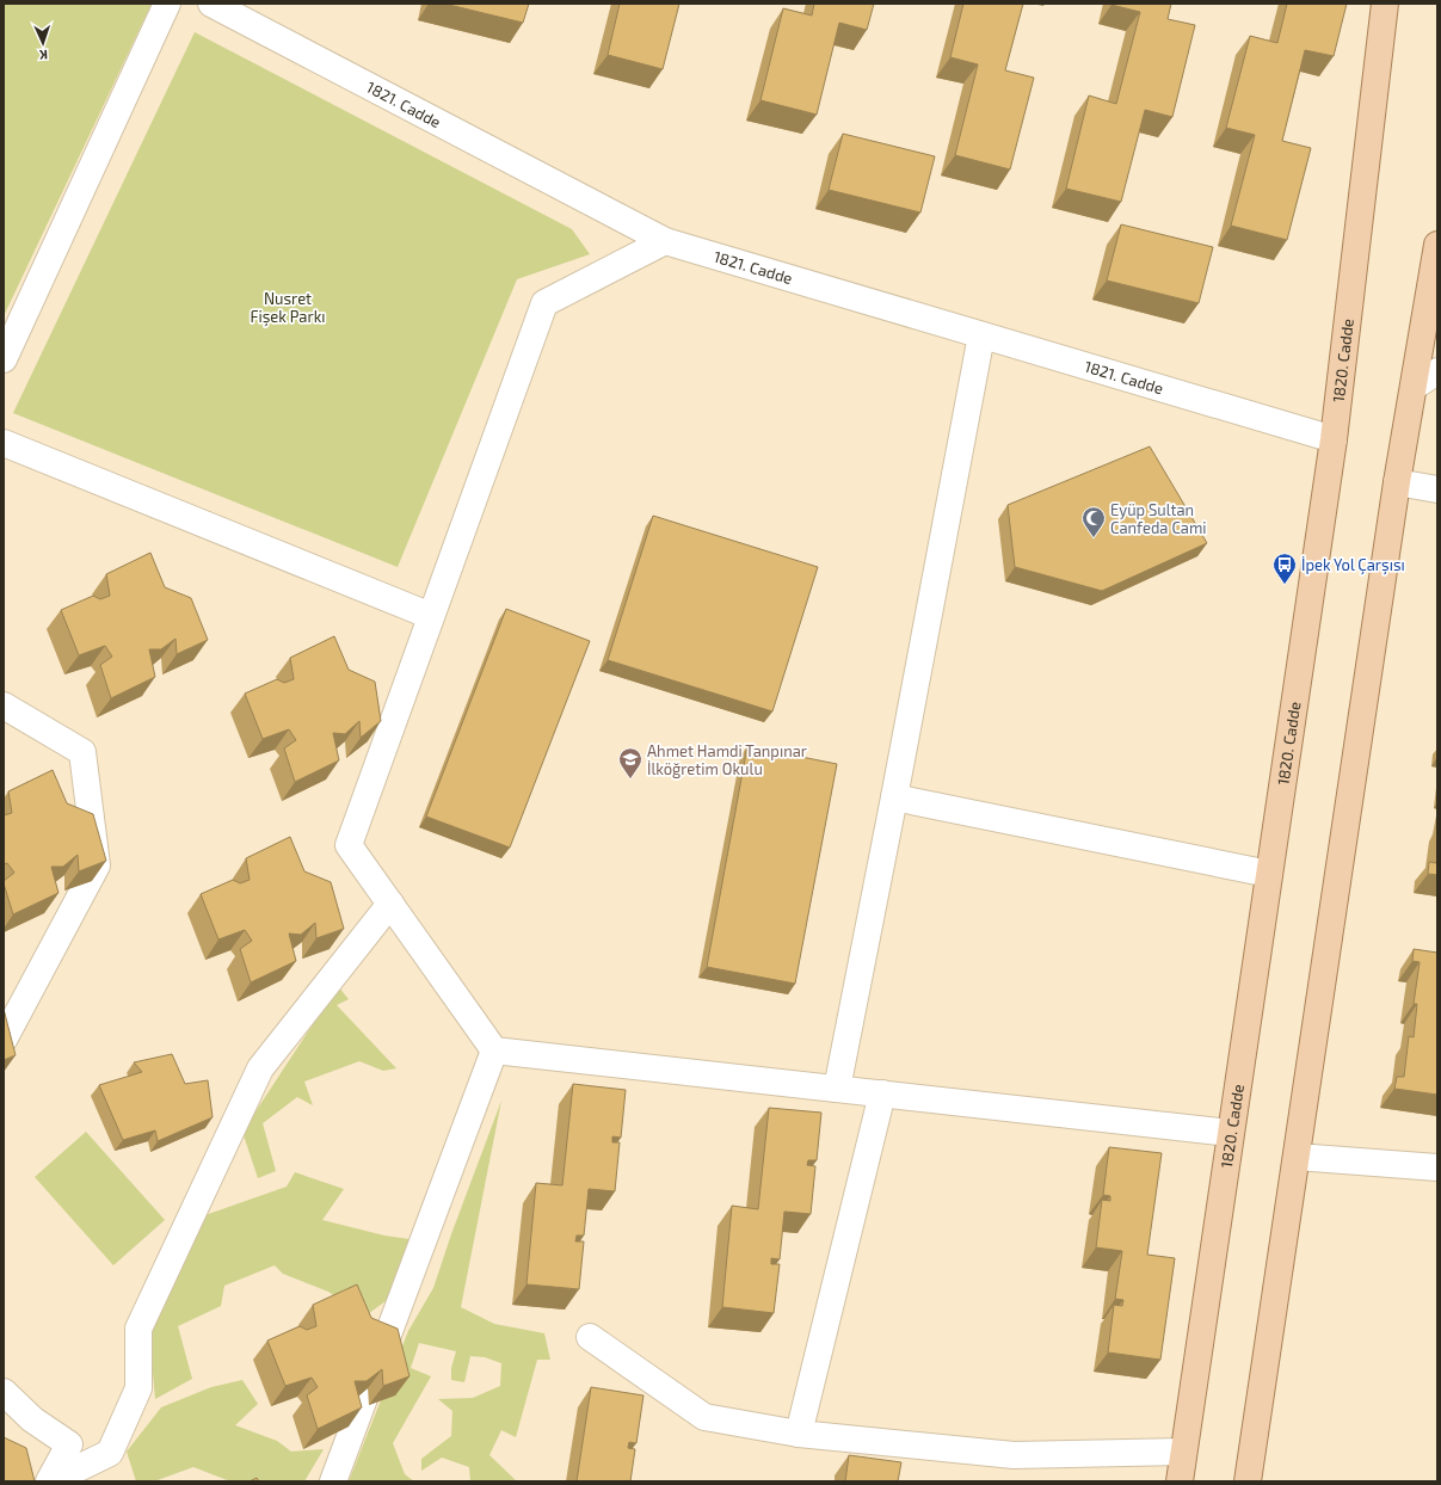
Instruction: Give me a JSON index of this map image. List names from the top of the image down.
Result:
{
  "streets": {
    "main road": ["1820. Cadde"],
    "street": ["1821. Cadde"]
  },
  "crossings": [
    ["1821. Cadde", "1820. Cadde"]
  ],
  "parks": ["Nusret Fişek Parkı"],
  "places": {
    "mosque": ["Eyüp Sultan Canfeda Cami"],
    "bus stop": ["İpek Yol Çarşısı"],
    "school or university": ["Ahmet Hamdi Tanpınar İlköğretim Okulu"]
  },
  "north": "bottom"
}
